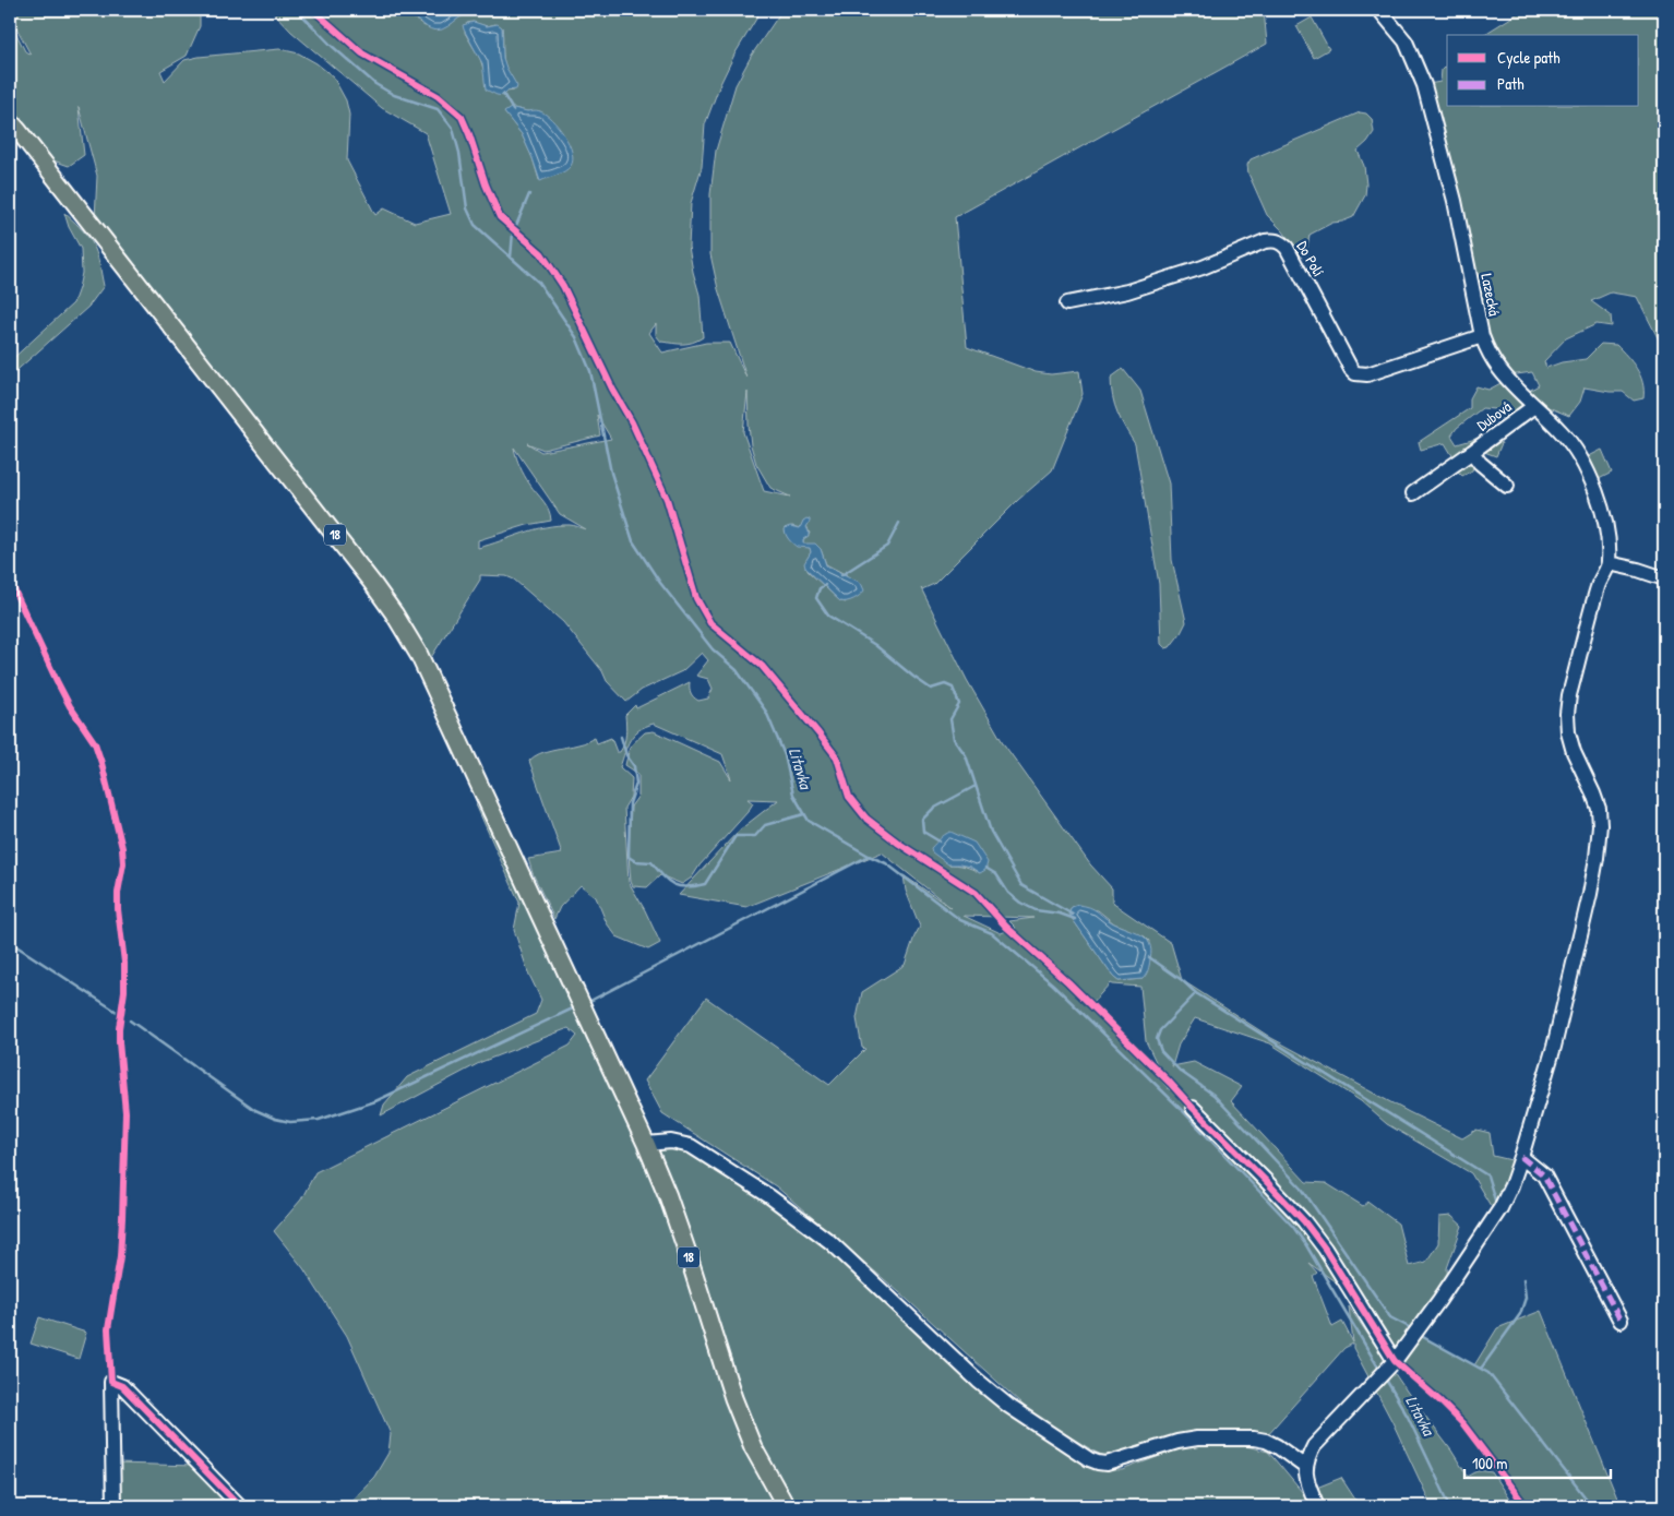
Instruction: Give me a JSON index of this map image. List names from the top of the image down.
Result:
{
  "streets": {
    "main road": ["18"],
    "street": ["Do Polí", "Lazecká", "Dubová"]
  },
  "crossings": [
    ["Do Polí", "Lazecká"],
    ["Lazecká", "Dubová"]
  ],
  "water": ["Litavka"],
  "legend": ["Cycle path", "Path"],
  "scale_bar": "100 m"
}
